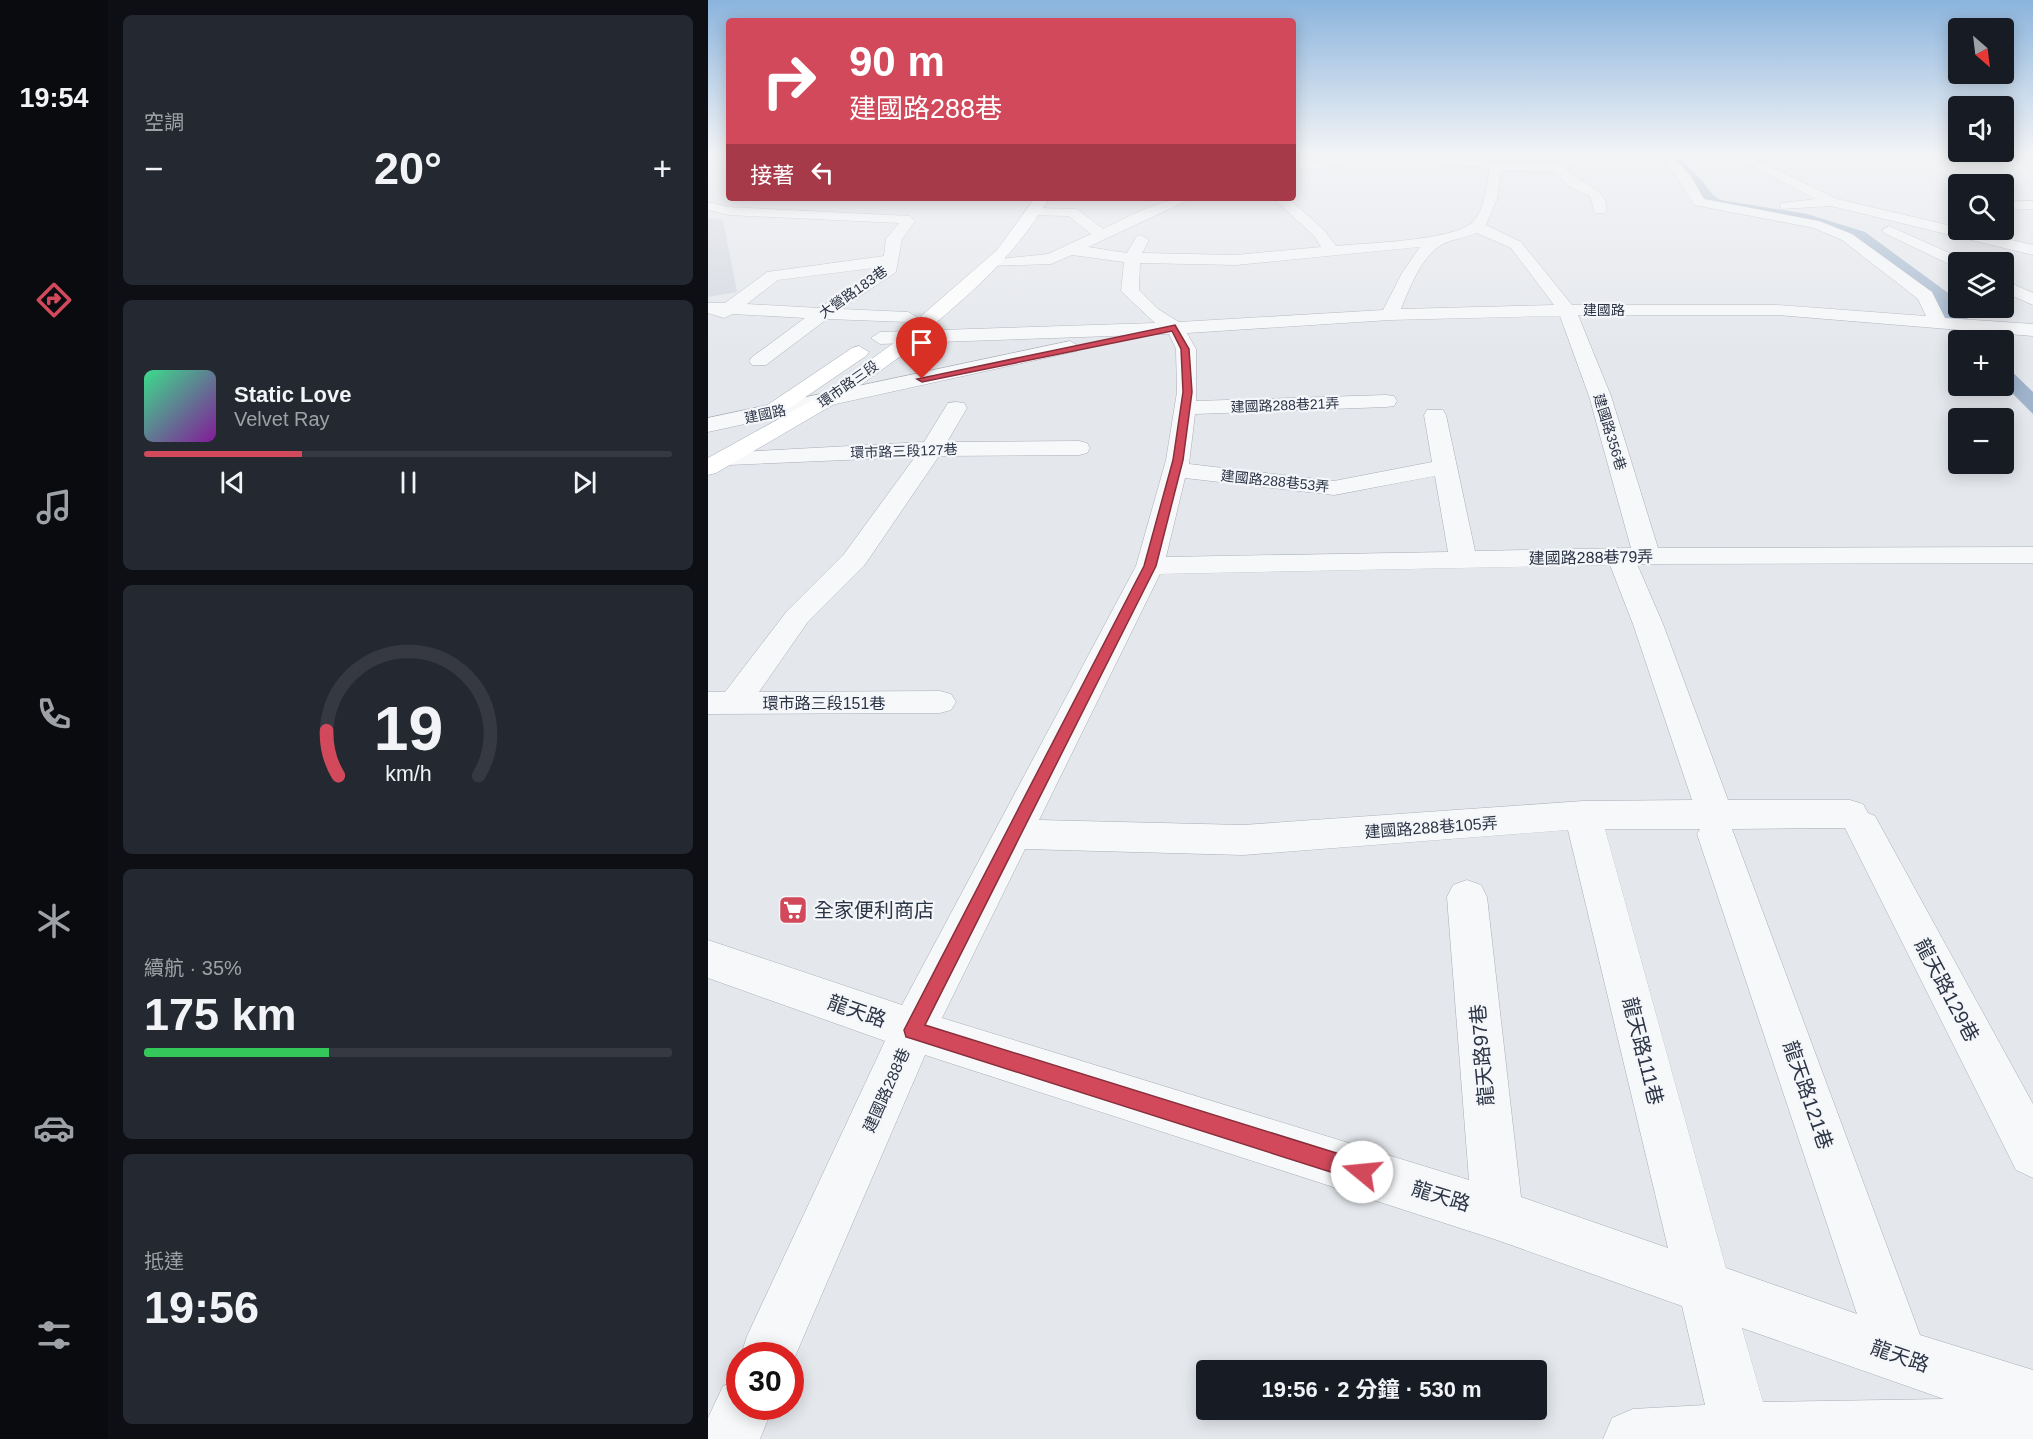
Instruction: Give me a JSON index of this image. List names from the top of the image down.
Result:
{
  "streets": {
    "main road": ["環市路三段"],
    "street": [
      "大營路183巷",
      "建國路",
      "建國路288巷21弄",
      "建國路356巷",
      "環市路三段127巷",
      "建國路288巷53弄",
      "建國路288巷79弄",
      "環市路三段151巷",
      "建國路288巷105弄",
      "龍天路129巷",
      "龍天路",
      "龍天路111巷",
      "龍天路97巷",
      "建國路288巷",
      "龍天路121巷"
    ]
  },
  "crossings": [
    ["建國路", "環市路三段"],
    ["建國路", "建國路356巷"],
    ["建國路", "建國路288巷"],
    ["環市路三段", "環市路三段127巷"],
    ["建國路288巷21弄", "建國路288巷"],
    ["建國路356巷", "建國路288巷79弄"],
    ["建國路356巷", "建國路288巷105弄"],
    ["建國路356巷", "龍天路121巷"],
    ["建國路288巷53弄", "建國路288巷"],
    ["建國路288巷79弄", "建國路288巷"],
    ["建國路288巷105弄", "龍天路129巷"],
    ["建國路288巷105弄", "龍天路111巷"],
    ["建國路288巷105弄", "建國路288巷"],
    ["建國路288巷105弄", "龍天路121巷"],
    ["龍天路", "龍天路111巷"],
    ["龍天路", "龍天路97巷"],
    ["龍天路", "建國路288巷"],
    ["龍天路", "龍天路121巷"]
  ],
  "places": {
    "supermarket": ["全家便利商店"]
  },
  "north": "bottom right",
  "page": {
    "tabs": "19:54",
    "tile": [
      "空調",
      ["續航 · 35%", "175 km"],
      ["抵達", "19:56"]
    ],
    "map_buttons": ["+", "−"],
    "turn": ["90 m", "建國路288巷"],
    "heat": ["−", "20°", "+"],
    "then": "接著",
    "song": ["Static Love", "Velvet Ray"],
    "limit": "30",
    "trip": "19:56 · 2 分鐘 · 530 m",
    "gauge": ["19", "km/h"]
  }
}
